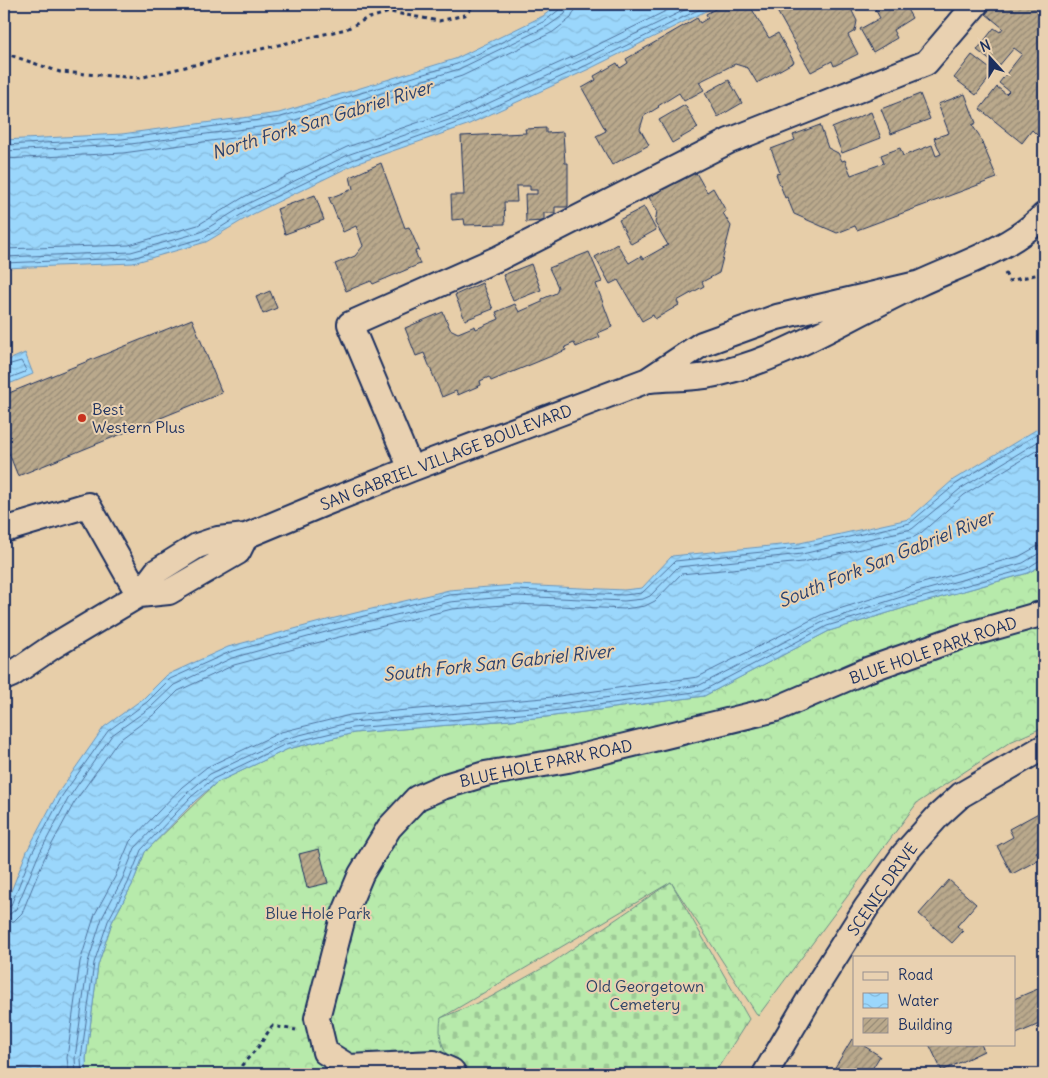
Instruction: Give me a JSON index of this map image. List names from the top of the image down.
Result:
{
  "streets": {
    "street": ["SAN GABRIEL VILLAGE BOULEVARD", "BLUE HOLE PARK ROAD", "SCENIC DRIVE"]
  },
  "water": ["North Fork San Gabriel River", "South Fork San Gabriel River"],
  "parks": ["Blue Hole Park", "Old Georgetown Cemetery"],
  "places": ["Best Western Plus"],
  "legend": ["Road", "Water", "Building"],
  "north": "top"
}
